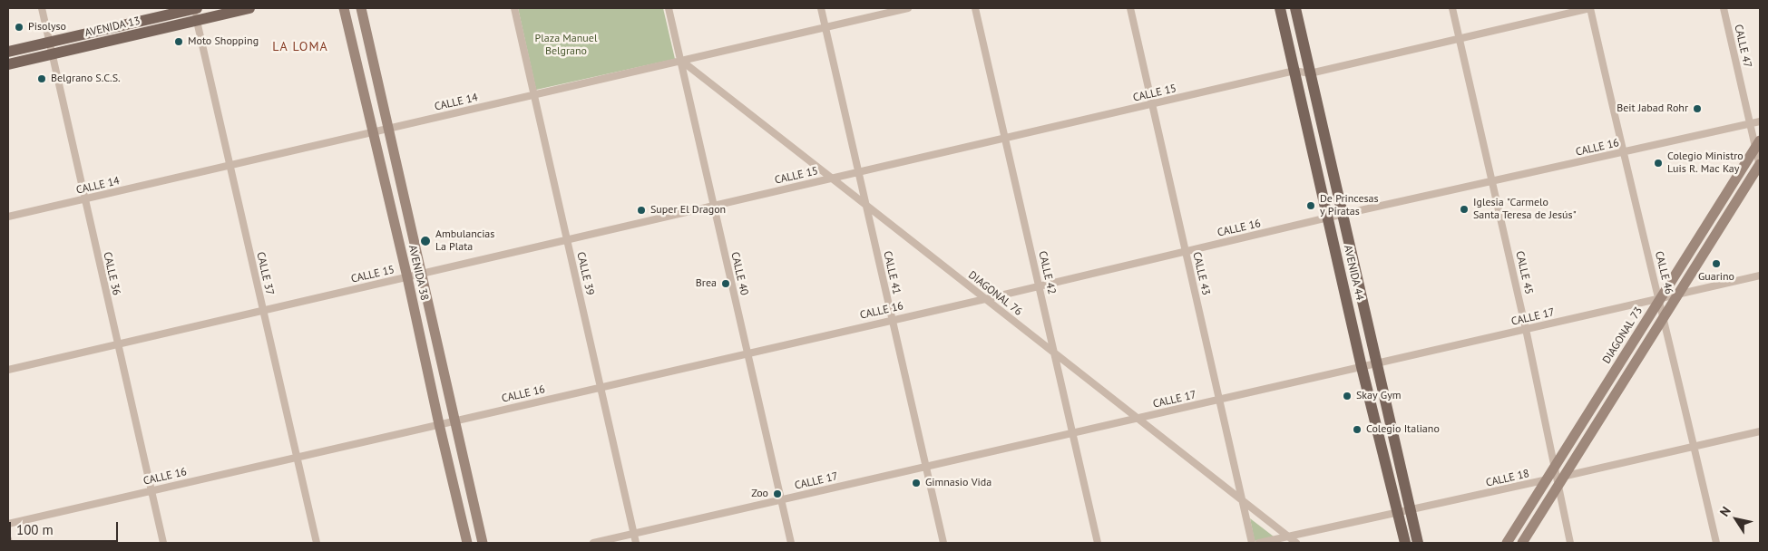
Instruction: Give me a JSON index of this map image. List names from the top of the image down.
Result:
{
  "streets": {
    "main road": [
      "AVENIDA 13",
      "AVENIDA 38",
      "AVENIDA 44",
      "DIAGONAL 73"
    ],
    "street": [
      "CALLE 47",
      "CALLE 15",
      "CALLE 14",
      "CALLE 16",
      "CALLE 41",
      "CALLE 42",
      "CALLE 45",
      "CALLE 46",
      "CALLE 36",
      "CALLE 37",
      "CALLE 39",
      "CALLE 40",
      "CALLE 43",
      "DIAGONAL 76",
      "CALLE 17",
      "CALLE 18"
    ]
  },
  "crossings": [
    ["AVENIDA 13", "CALLE 36"],
    ["AVENIDA 13", "CALLE 37"],
    ["CALLE 47", "CALLE 16"],
    ["CALLE 47", "DIAGONAL 73"],
    ["CALLE 15", "AVENIDA 38"],
    ["CALLE 15", "CALLE 41"],
    ["CALLE 15", "CALLE 42"],
    ["CALLE 15", "AVENIDA 44"],
    ["CALLE 15", "CALLE 45"],
    ["CALLE 15", "CALLE 46"],
    ["CALLE 15", "CALLE 36"],
    ["CALLE 15", "CALLE 37"],
    ["CALLE 15", "CALLE 39"],
    ["CALLE 15", "CALLE 40"],
    ["CALLE 15", "CALLE 43"],
    ["CALLE 15", "DIAGONAL 76"],
    ["CALLE 14", "AVENIDA 38"],
    ["CALLE 14", "CALLE 41"],
    ["CALLE 14", "CALLE 36"],
    ["CALLE 14", "CALLE 37"],
    ["CALLE 14", "CALLE 39"],
    ["CALLE 14", "CALLE 40"],
    ["CALLE 14", "DIAGONAL 76"],
    ["CALLE 16", "AVENIDA 38"],
    ["CALLE 16", "CALLE 41"],
    ["CALLE 16", "CALLE 42"],
    ["CALLE 16", "AVENIDA 44"],
    ["CALLE 16", "CALLE 45"],
    ["CALLE 16", "CALLE 46"],
    ["CALLE 16", "CALLE 36"],
    ["CALLE 16", "CALLE 37"],
    ["CALLE 16", "CALLE 39"],
    ["CALLE 16", "CALLE 40"],
    ["CALLE 16", "CALLE 43"],
    ["CALLE 16", "DIAGONAL 76"],
    ["CALLE 41", "DIAGONAL 76"],
    ["CALLE 41", "CALLE 17"],
    ["CALLE 42", "DIAGONAL 76"],
    ["CALLE 42", "CALLE 17"],
    ["AVENIDA 44", "CALLE 17"],
    ["AVENIDA 44", "CALLE 18"],
    ["CALLE 45", "CALLE 17"],
    ["CALLE 45", "DIAGONAL 73"],
    ["CALLE 45", "CALLE 18"],
    ["CALLE 46", "CALLE 17"],
    ["CALLE 46", "DIAGONAL 73"],
    ["CALLE 46", "CALLE 18"],
    ["CALLE 39", "CALLE 17"],
    ["CALLE 40", "DIAGONAL 76"],
    ["CALLE 40", "CALLE 17"],
    ["CALLE 43", "DIAGONAL 76"],
    ["CALLE 43", "CALLE 17"],
    ["DIAGONAL 76", "CALLE 17"],
    ["DIAGONAL 76", "CALLE 18"],
    ["CALLE 17", "DIAGONAL 73"],
    ["DIAGONAL 73", "CALLE 18"]
  ],
  "districts": ["LA LOMA"],
  "parks": ["Plaza Manuel Belgrano"],
  "places": [
    "Pisolyso",
    "Moto Shopping",
    "Belgrano S.C.S.",
    "Beit Jabad Rohr",
    "Colegio Ministro Luis R. Mac Kay",
    "De Princesas y Piratas",
    "Iglesia \"Carmelo Santa Teresa de Jesús\"",
    "Super El Dragon",
    "Ambulancias La Plata",
    "Guarino",
    "Brea",
    "Skay Gym",
    "Colegio Italiano",
    "Gimnasio Vida",
    "Zoo"
  ],
  "scale_bar": "100 m",
  "north": "top left"
}
